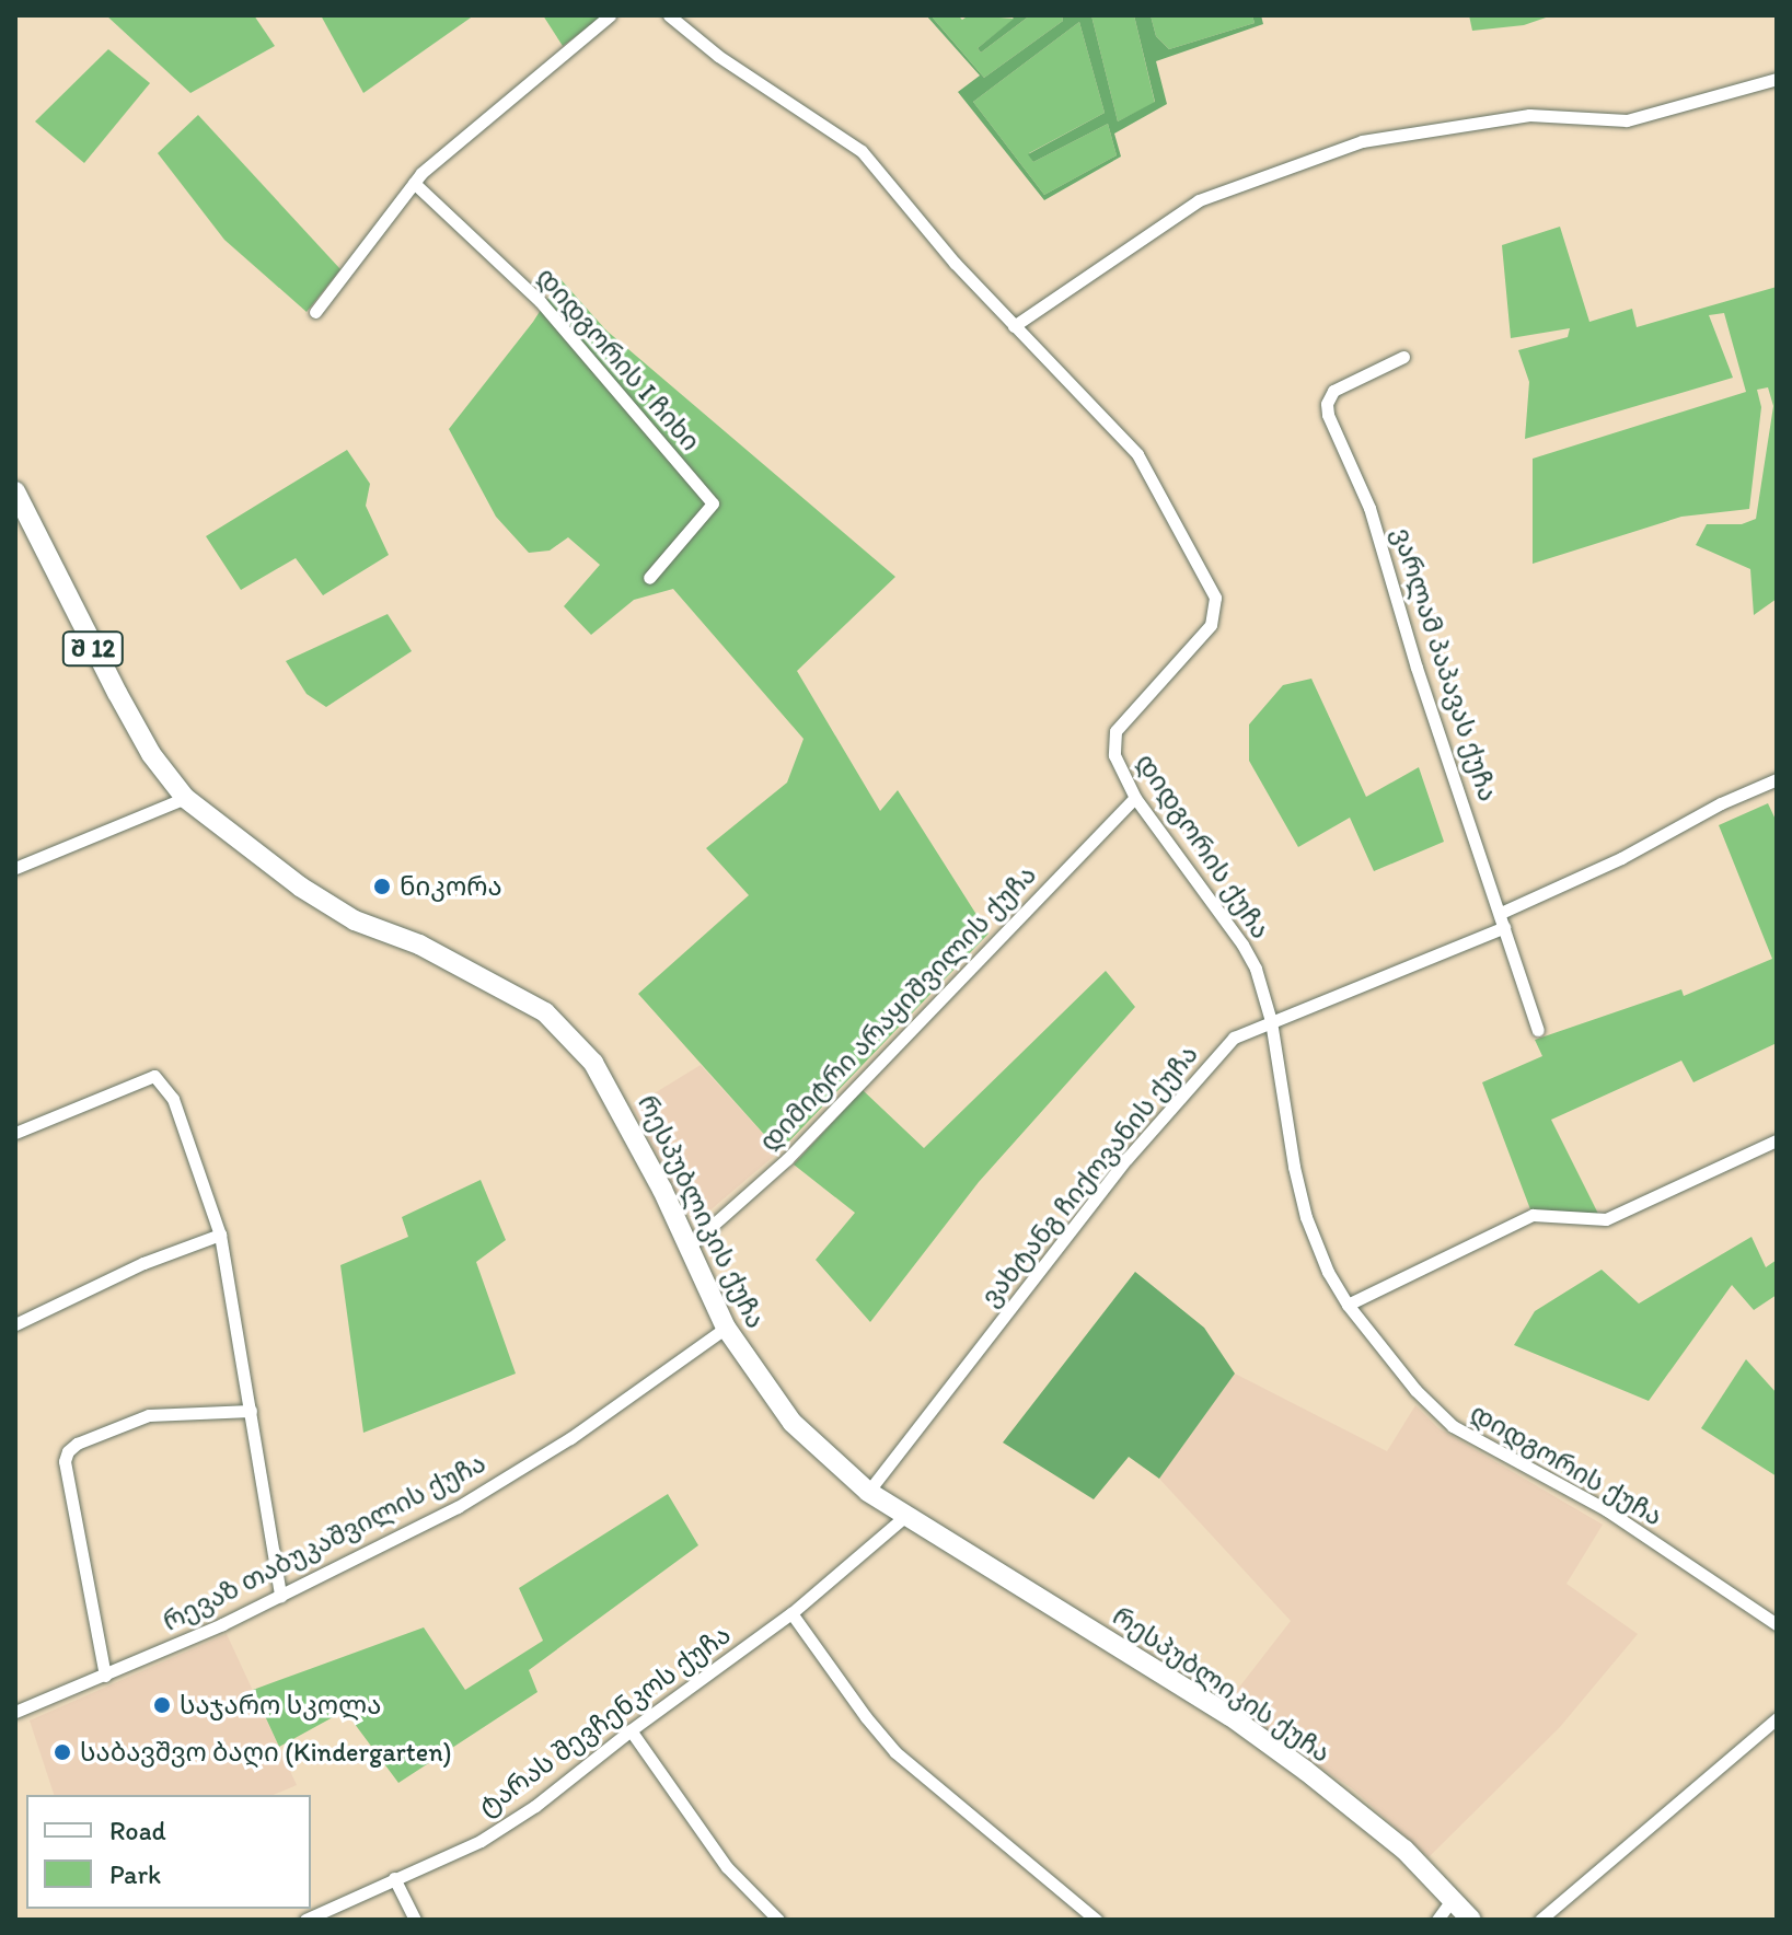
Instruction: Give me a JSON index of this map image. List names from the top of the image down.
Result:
{
  "streets": {
    "main road": ["შ 12", "რესპუბლიკის ქუჩა"],
    "street": [
      "დიდგორის I ჩიხი",
      "ვარლამ პაპავას ქუჩა",
      "დიდგორის ქუჩა",
      "დიმიტრი არაყიშვილის ქუჩა",
      "ვახტანგ ჩიქოვანის ქუჩა",
      "რევაზ თაბუკაშვილის ქუჩა",
      "ტარას შევჩენკოს ქუჩა"
    ]
  },
  "crossings": [
    ["ვარლამ პაპავას ქუჩა", "ვახტანგ ჩიქოვანის ქუჩა"],
    ["დიდგორის ქუჩა", "დიმიტრი არაყიშვილის ქუჩა"],
    ["დიდგორის ქუჩა", "ვახტანგ ჩიქოვანის ქუჩა"],
    ["დიმიტრი არაყიშვილის ქუჩა", "რესპუბლიკის ქუჩა"],
    ["ვახტანგ ჩიქოვანის ქუჩა", "რესპუბლიკის ქუჩა"],
    ["რესპუბლიკის ქუჩა", "რევაზ თაბუკაშვილის ქუჩა"],
    ["რესპუბლიკის ქუჩა", "ტარას შევჩენკოს ქუჩა"]
  ],
  "places": ["ნიკორა", "საჯარო სკოლა", "საბავშვო ბაღი (Kindergarten)"],
  "legend": ["Road", "Park"]
}
